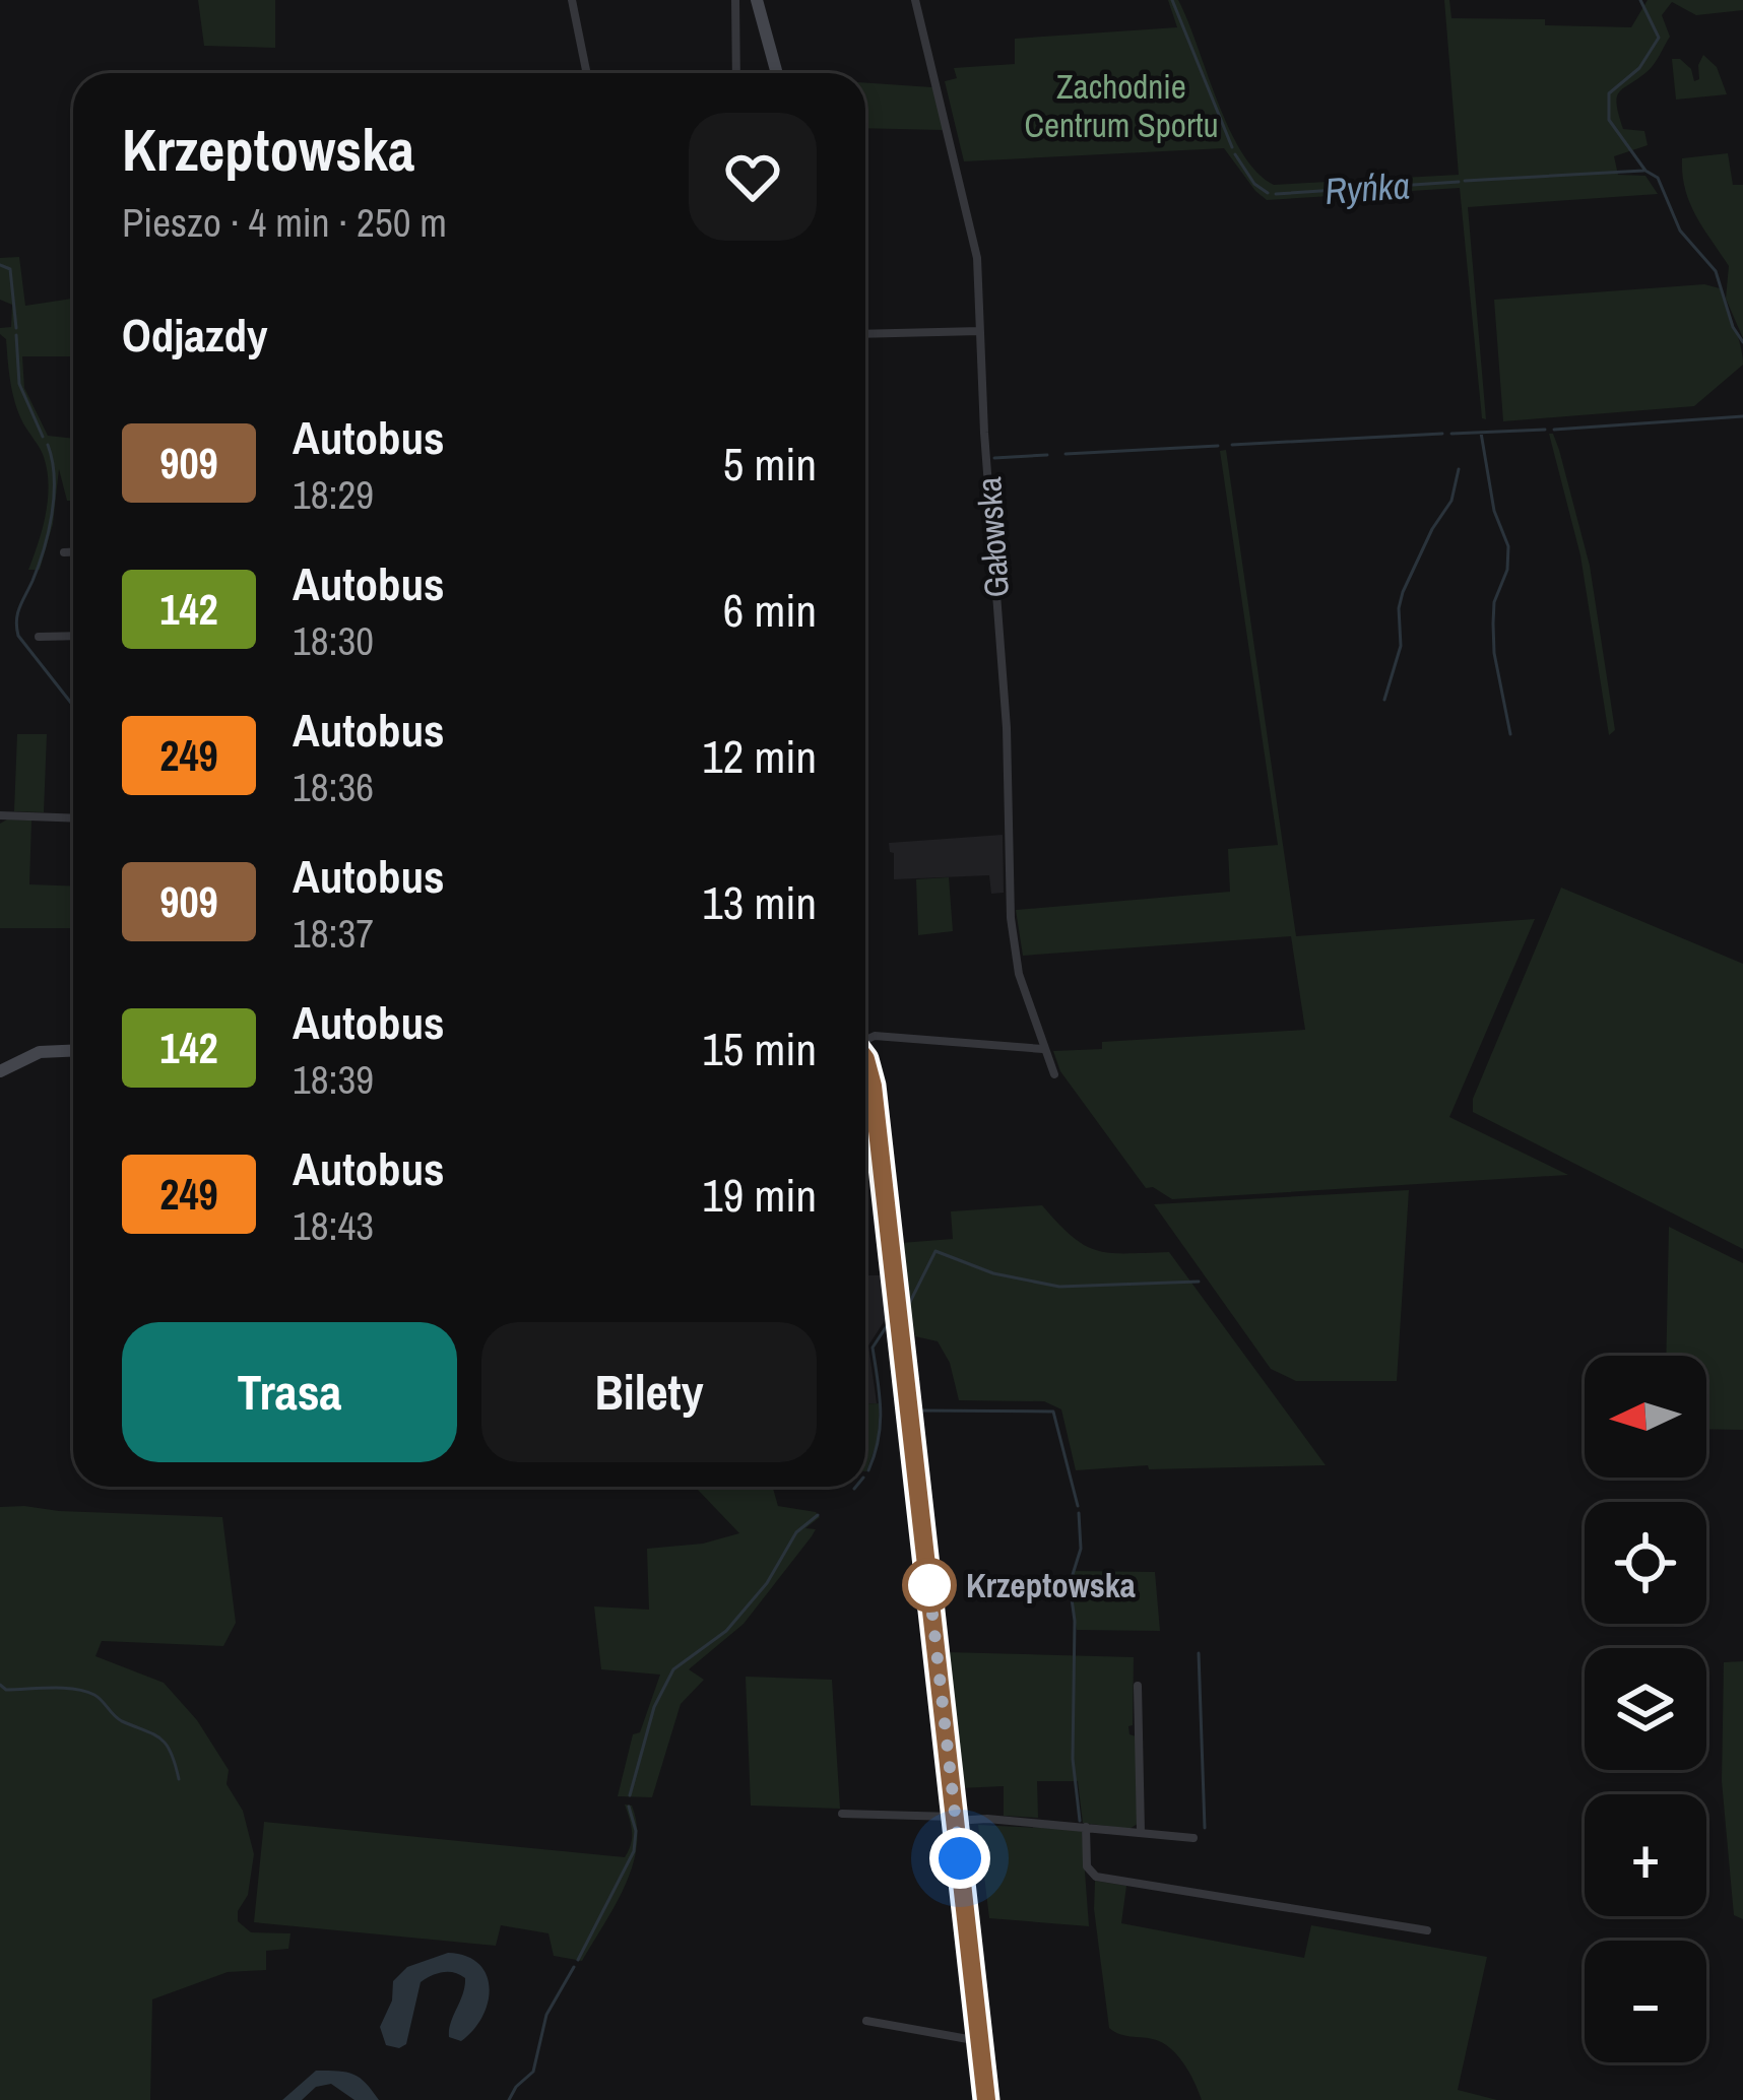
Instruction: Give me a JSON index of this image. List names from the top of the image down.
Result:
{
  "streets": {
    "street": ["Gałowska"]
  },
  "water": ["Ryńka"],
  "parks": ["Zachodnie Centrum Sportu"],
  "places": ["Krzeptowska"],
  "lines": ["bus line 909"],
  "north": "left",
  "page": {
    "heading": [
      ["Krzeptowska", "Pieszo · 4 min · 250 m"],
      "Odjazdy"
    ],
    "list": [
      {
        "mark": "909",
        "name": "Autobus",
        "note": "18:29",
        "value": "5 min"
      },
      {
        "mark": "142",
        "name": "Autobus",
        "note": "18:30",
        "value": "6 min"
      },
      {
        "mark": "249",
        "name": "Autobus",
        "note": "18:36",
        "value": "12 min"
      },
      {
        "mark": "909",
        "name": "Autobus",
        "note": "18:37",
        "value": "13 min"
      },
      {
        "mark": "142",
        "name": "Autobus",
        "note": "18:39",
        "value": "15 min"
      },
      {
        "mark": "249",
        "name": "Autobus",
        "note": "18:43",
        "value": "19 min"
      }
    ],
    "buttons": ["Trasa", "Bilety"],
    "map_buttons": ["+", "−"]
  }
}
